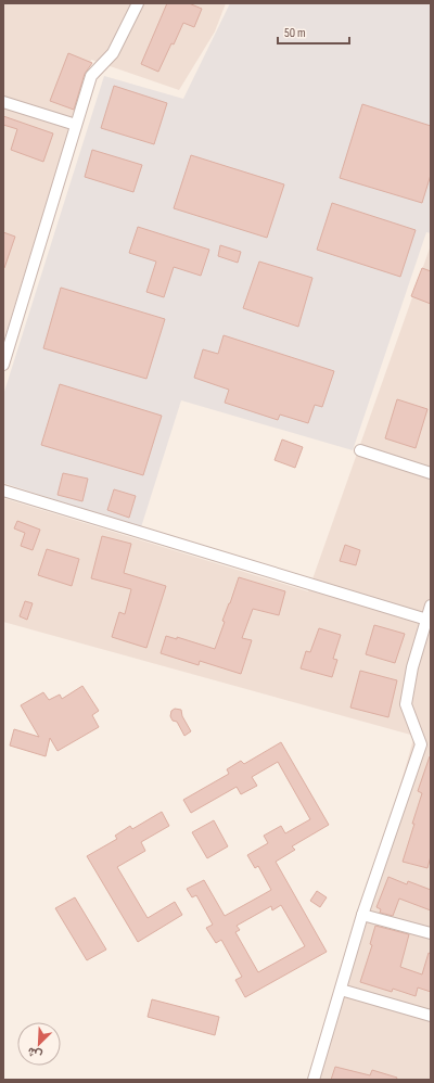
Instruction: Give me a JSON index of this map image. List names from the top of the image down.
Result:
{
  "scale_bar": "50 m",
  "north": "bottom left"
}
